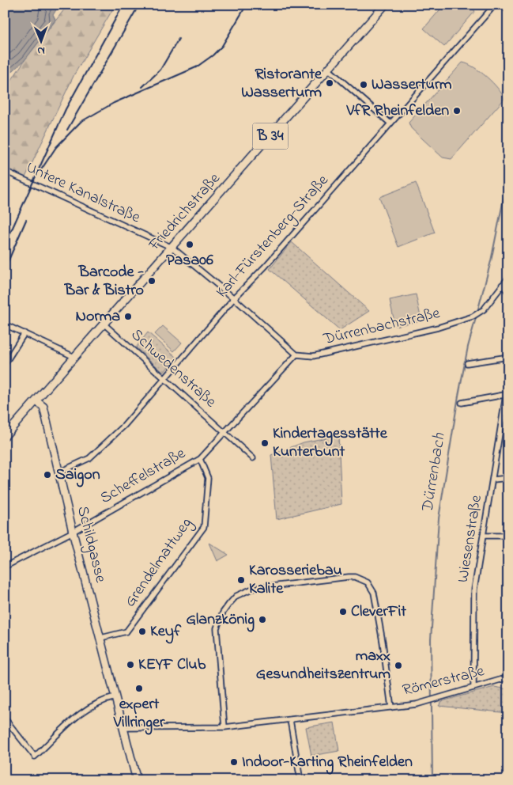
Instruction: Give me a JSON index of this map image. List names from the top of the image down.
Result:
{
  "streets": {
    "main road": ["B 34", "Friedrichstraße", "Schildgasse"],
    "street": [
      "Untere Kanalstraße",
      "Karl-Fürstenberg-Straße",
      "Dürrenbachstraße",
      "Schwedenstraße",
      "Scheffelstraße",
      "Wiesenstraße",
      "Grendelmattweg",
      "Römerstraße"
    ]
  },
  "crossings": [
    ["Untere Kanalstraße", "Friedrichstraße"],
    ["Untere Kanalstraße", "Karl-Fürstenberg-Straße"],
    ["Untere Kanalstraße", "Dürrenbachstraße"],
    ["Untere Kanalstraße", "Scheffelstraße"],
    ["Friedrichstraße", "Schwedenstraße"],
    ["Friedrichstraße", "Schildgasse"],
    ["Karl-Fürstenberg-Straße", "Schwedenstraße"],
    ["Karl-Fürstenberg-Straße", "Schildgasse"],
    ["Dürrenbachstraße", "Scheffelstraße"],
    ["Schwedenstraße", "Scheffelstraße"],
    ["Scheffelstraße", "Schildgasse"],
    ["Scheffelstraße", "Grendelmattweg"],
    ["Wiesenstraße", "Römerstraße"],
    ["Schildgasse", "Grendelmattweg"],
    ["Schildgasse", "Römerstraße"]
  ],
  "water": ["Dürrenbach"],
  "places": [
    "Ristorante Wasserturm",
    "Wasserturm",
    "VfR Rheinfelden",
    "Pasa06",
    "Barcode - Bar & Bistro",
    "Norma",
    "Kindertagesstätte Kunterbunt",
    "Saigon",
    "Karosseriebau Kalite",
    "CleverFit",
    "Glanzkönig",
    "Keyf",
    "KEYF Club",
    "maxx Gesundheitszentrum",
    "expert Villringer",
    "Indoor-Karting Rheinfelden"
  ],
  "north": "bottom"
}
